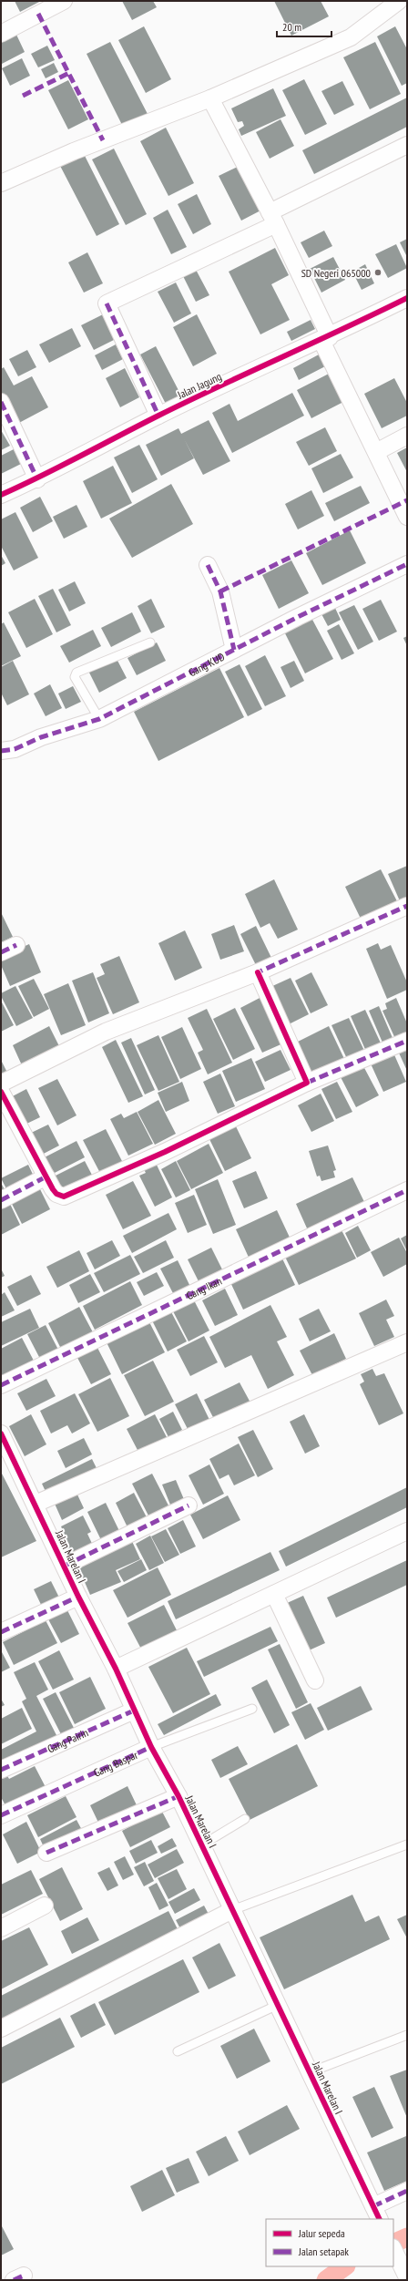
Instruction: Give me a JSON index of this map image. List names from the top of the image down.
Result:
{
  "streets": {
    "street": [
      "Jalan Jagung",
      "Gang KUD",
      "Gang Ikan",
      "Jalan Marelan I",
      "Gang Pairin",
      "Gang Baspar"
    ]
  },
  "crossings": [
    ["Jalan Marelan I", "Gang Pairin"],
    ["Jalan Marelan I", "Gang Baspar"]
  ],
  "places": ["SD Negeri 065000"],
  "legend": ["Jalur sepeda", "Jalan setapak"],
  "scale_bar": "20 m"
}
